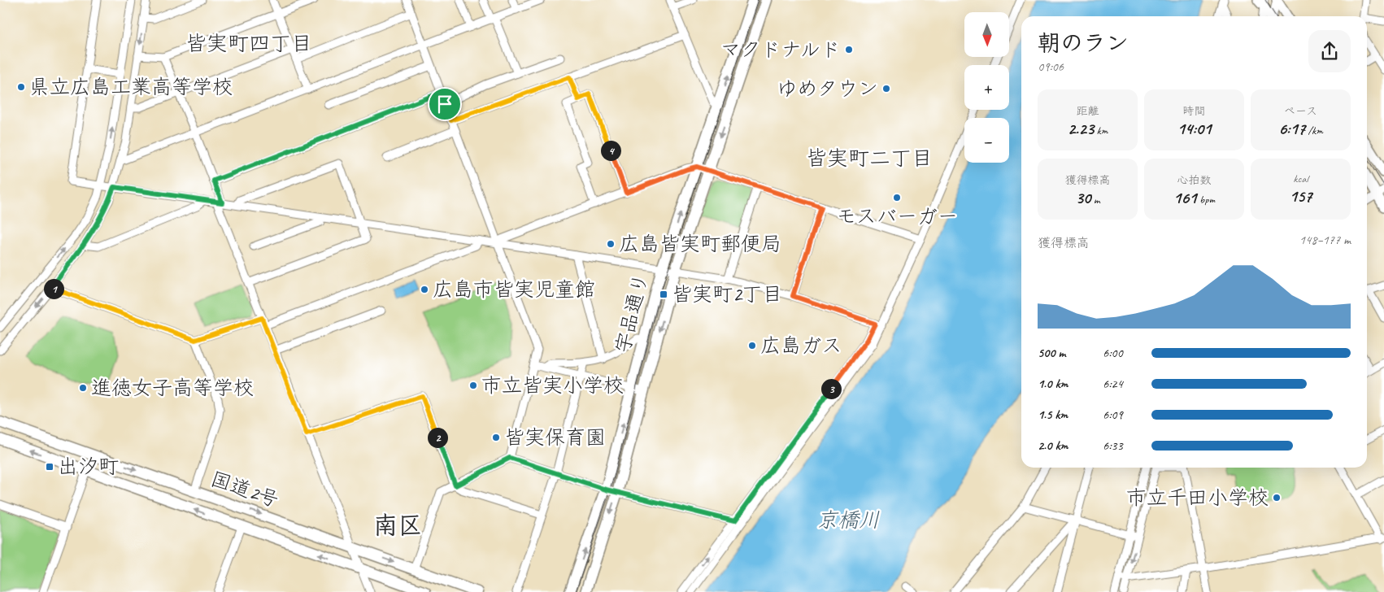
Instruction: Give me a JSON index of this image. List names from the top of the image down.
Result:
{
  "streets": {
    "highway": ["宇品通り", "国道2号"]
  },
  "districts": ["皆実町四丁目", "皆実町二丁目", "南区"],
  "water": ["京橋川"],
  "places": {
    "other": [
      "マクドナルド",
      "県立広島工業高等学校",
      "ゆめタウン",
      "モスバーガー",
      "広島皆実町郵便局",
      "広島市皆実児童館",
      "広島ガス",
      "市立皆実小学校",
      "進徳女子高等学校",
      "皆実保育園",
      "市立千田小学校"
    ],
    "transit": ["皆実町2丁目", "出汐町"]
  },
  "north": "bottom",
  "page": {
    "map_buttons": ["+", "−"],
    "heading": ["朝のラン", "09:06"],
    "stats": [
      ["距離", "2.23 km"],
      ["時間", "14:01"],
      ["ペース", "6:17 /km"],
      ["獲得標高", "30 m"],
      ["心拍数", "161 bpm"],
      ["kcal", "157"]
    ],
    "pins": [
      "4",
      "1",
      "3",
      "2"
    ],
    "chart": ["獲得標高", "148–177 m"],
    "list": [
      {
        "name": "500 m",
        "note": "6:00"
      },
      {
        "name": "1.0 km",
        "note": "6:24"
      },
      {
        "name": "1.5 km",
        "note": "6:09"
      },
      {
        "name": "2.0 km",
        "note": "6:33"
      }
    ]
  }
}
